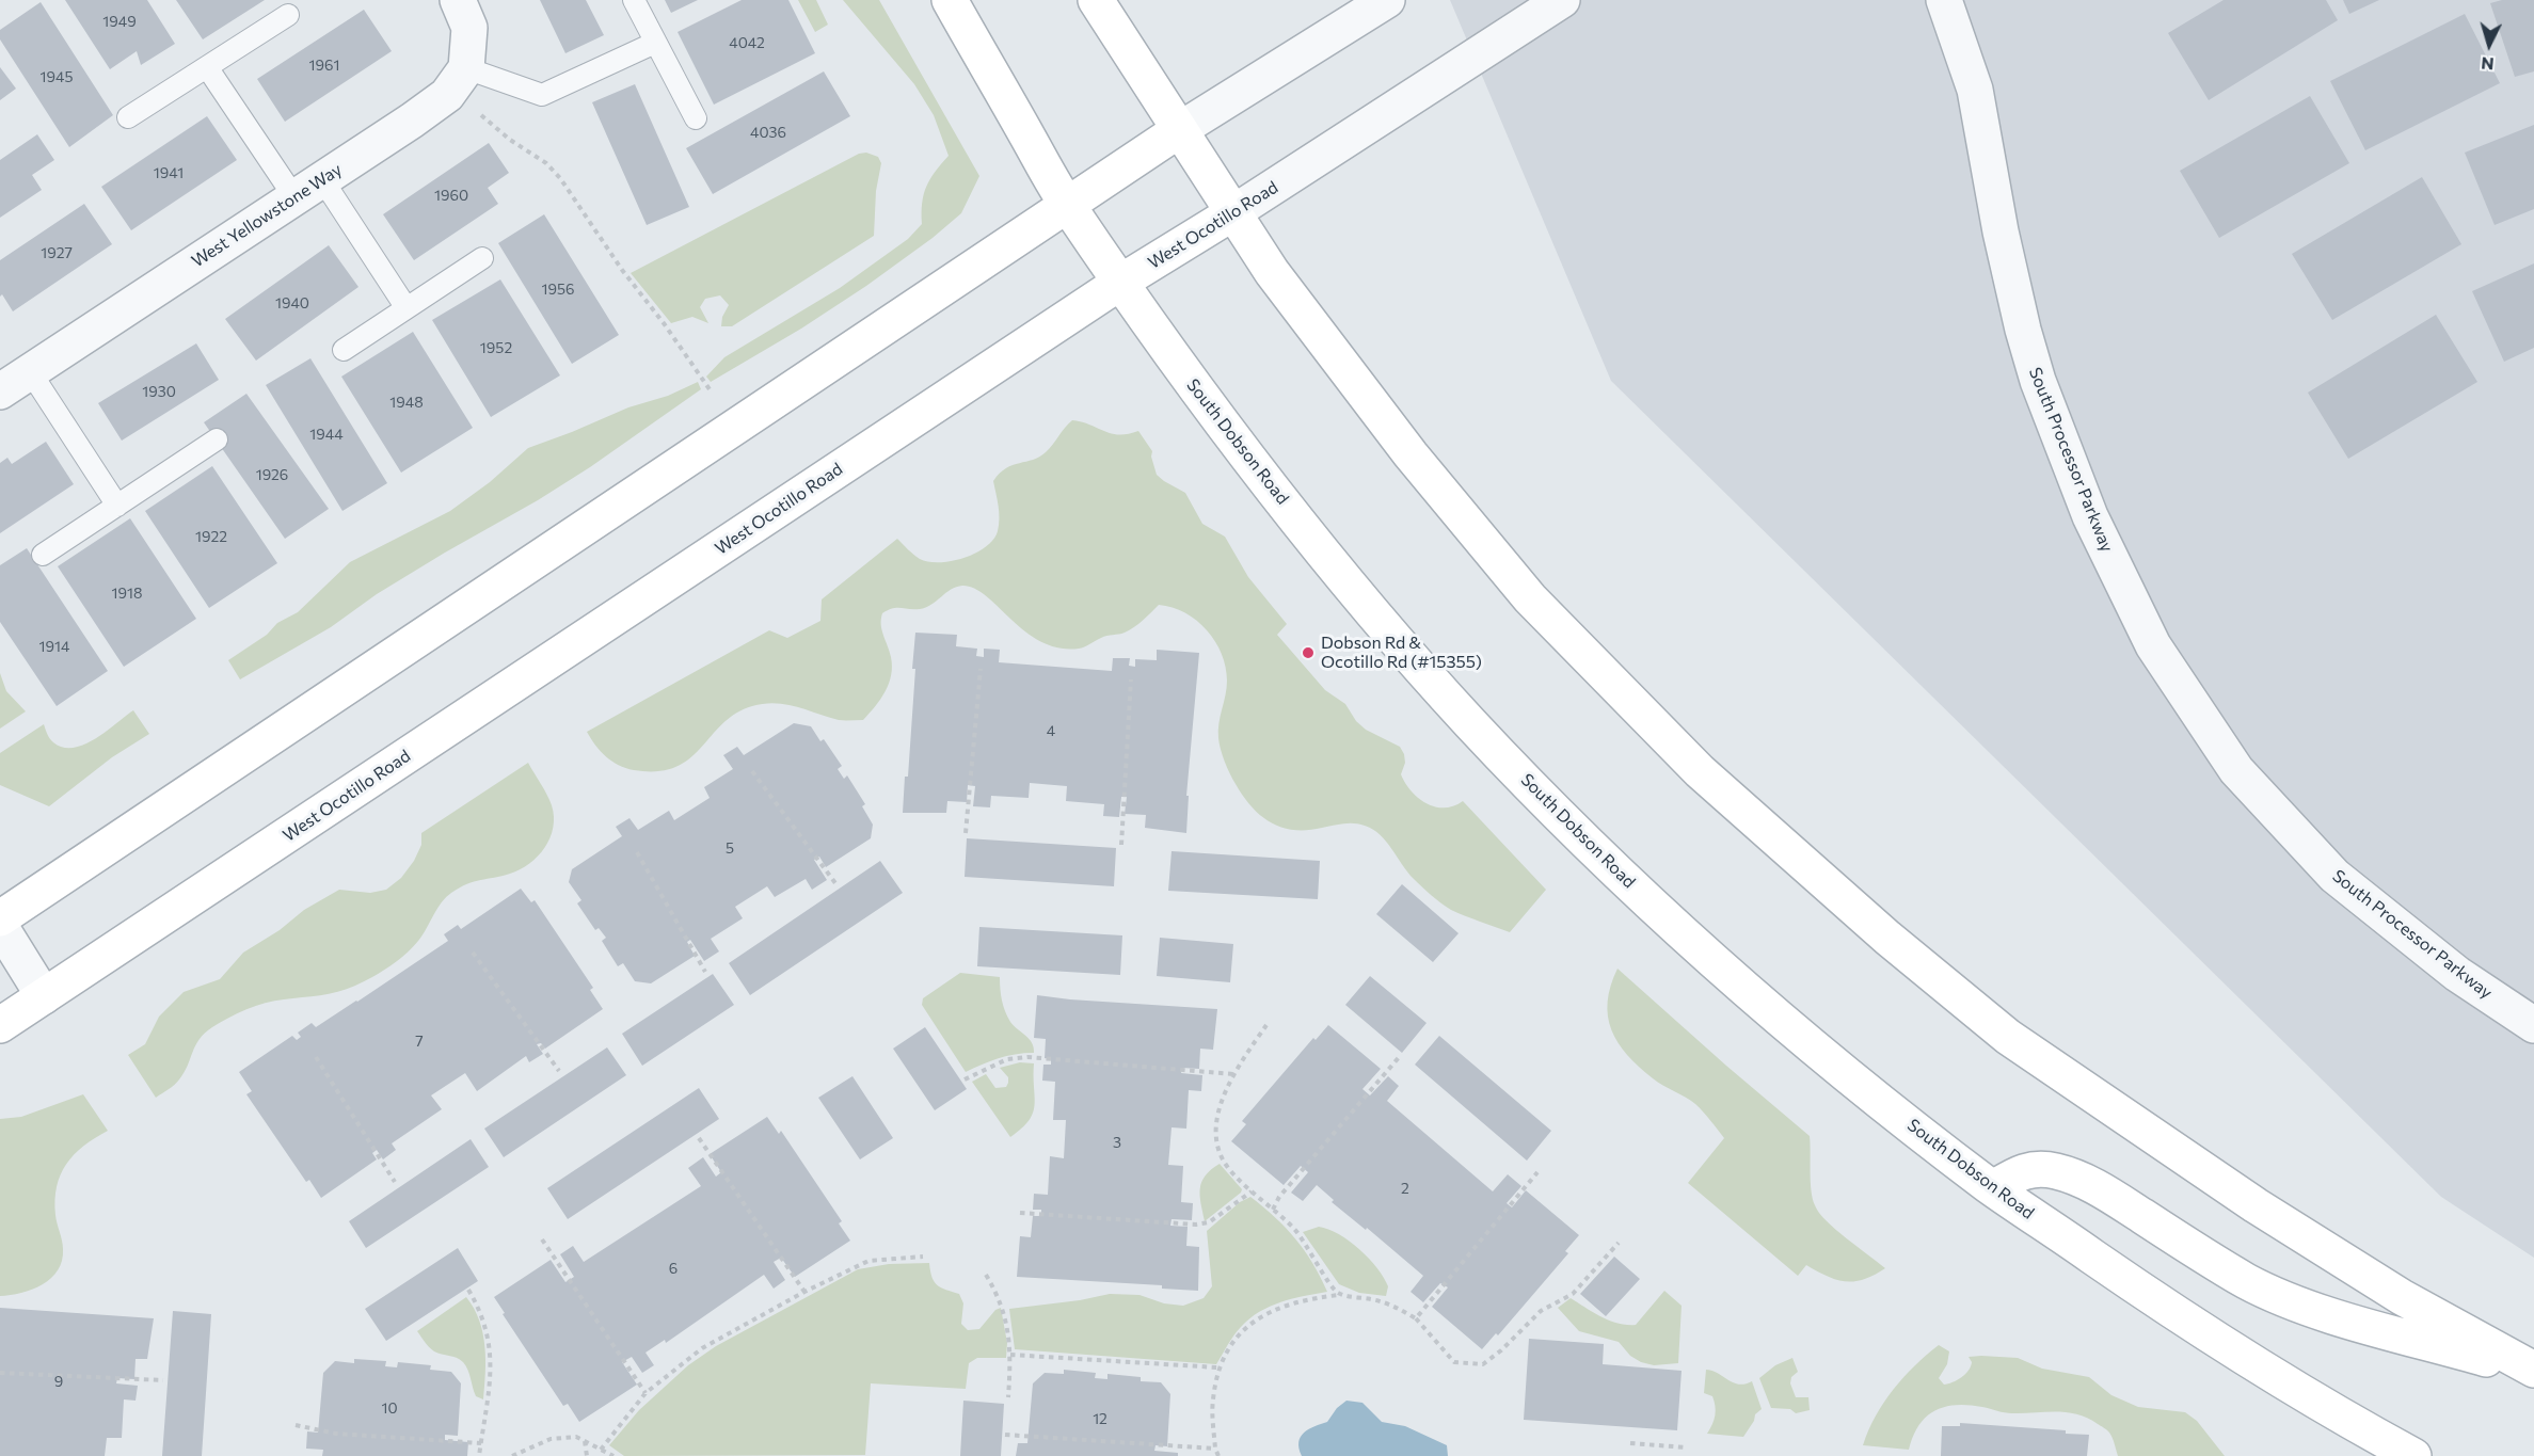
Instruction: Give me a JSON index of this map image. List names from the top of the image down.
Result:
{
  "streets": {
    "main road": ["West Ocotillo Road", "South Dobson Road"],
    "street": ["West Yellowstone Way", "South Processor Parkway"]
  },
  "crossings": [
    ["West Ocotillo Road", "South Dobson Road"]
  ],
  "places": ["Dobson Rd & Ocotillo Rd (#15355)"],
  "house_numbers": [
    "1949",
    "4042",
    "1961",
    "1945",
    "4036",
    "1941",
    "1960",
    "1927",
    "1956",
    "1940",
    "1952",
    "1930",
    "1948",
    "1944",
    "1926",
    "1922",
    "1918",
    "1914",
    "4",
    "5",
    "7",
    "3",
    "2",
    "6",
    "9",
    "10",
    "12"
  ],
  "north": "bottom"
}
